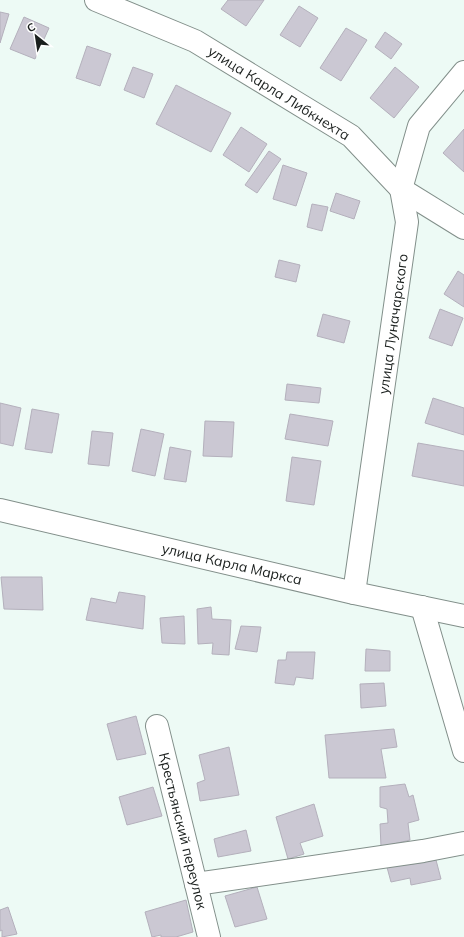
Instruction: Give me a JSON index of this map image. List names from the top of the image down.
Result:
{
  "streets": {
    "street": [
      "улица Карла Либкнехта",
      "улица Луначарского",
      "улица Карла Маркса",
      "Крестьянский переулок"
    ]
  },
  "crossings": [
    ["улица Карла Либкнехта", "улица Луначарского"],
    ["улица Луначарского", "улица Карла Маркса"]
  ],
  "north": "top left"
}
